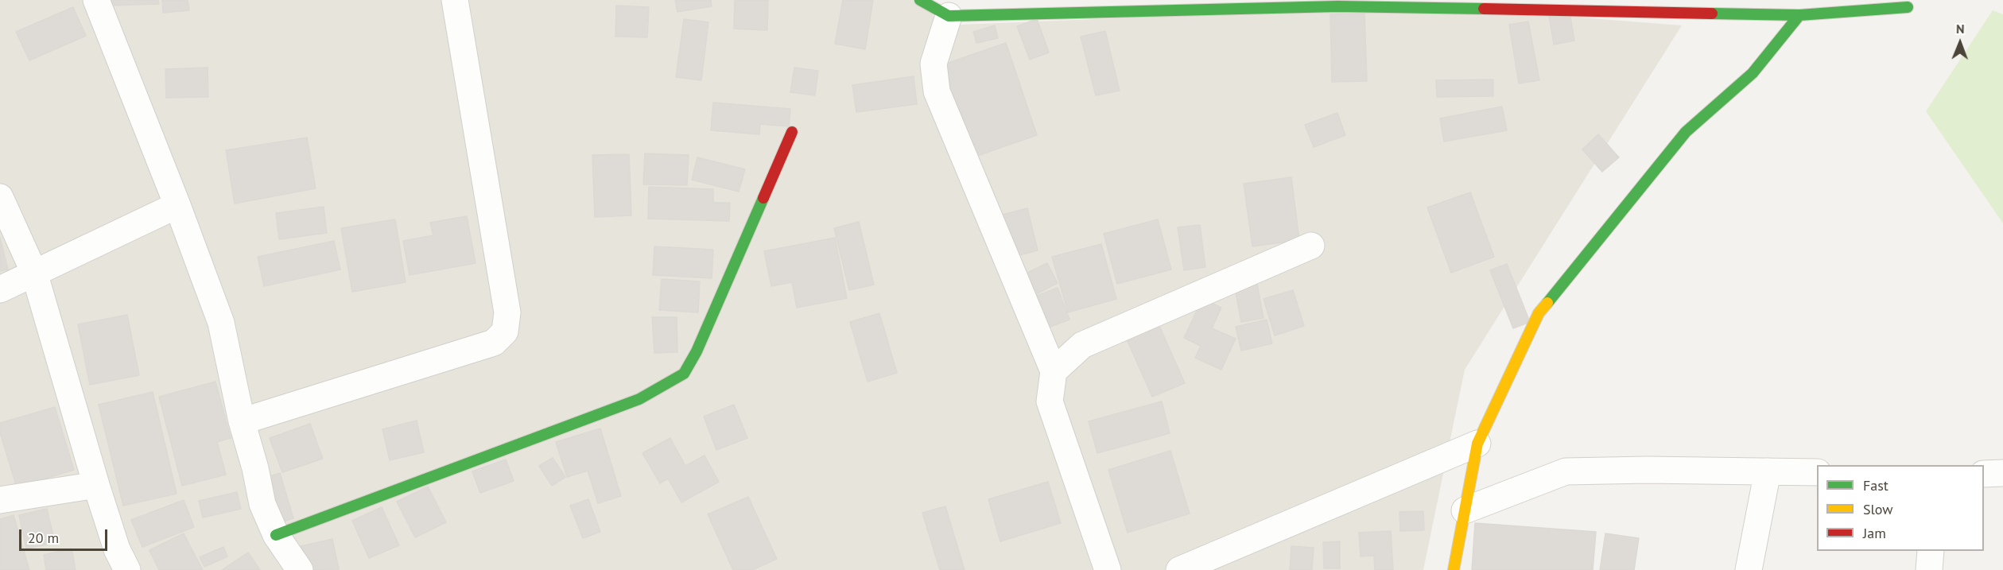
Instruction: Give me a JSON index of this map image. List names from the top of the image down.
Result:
{
  "legend": ["Fast", "Slow", "Jam"],
  "scale_bar": "20 m",
  "north": "top"
}
